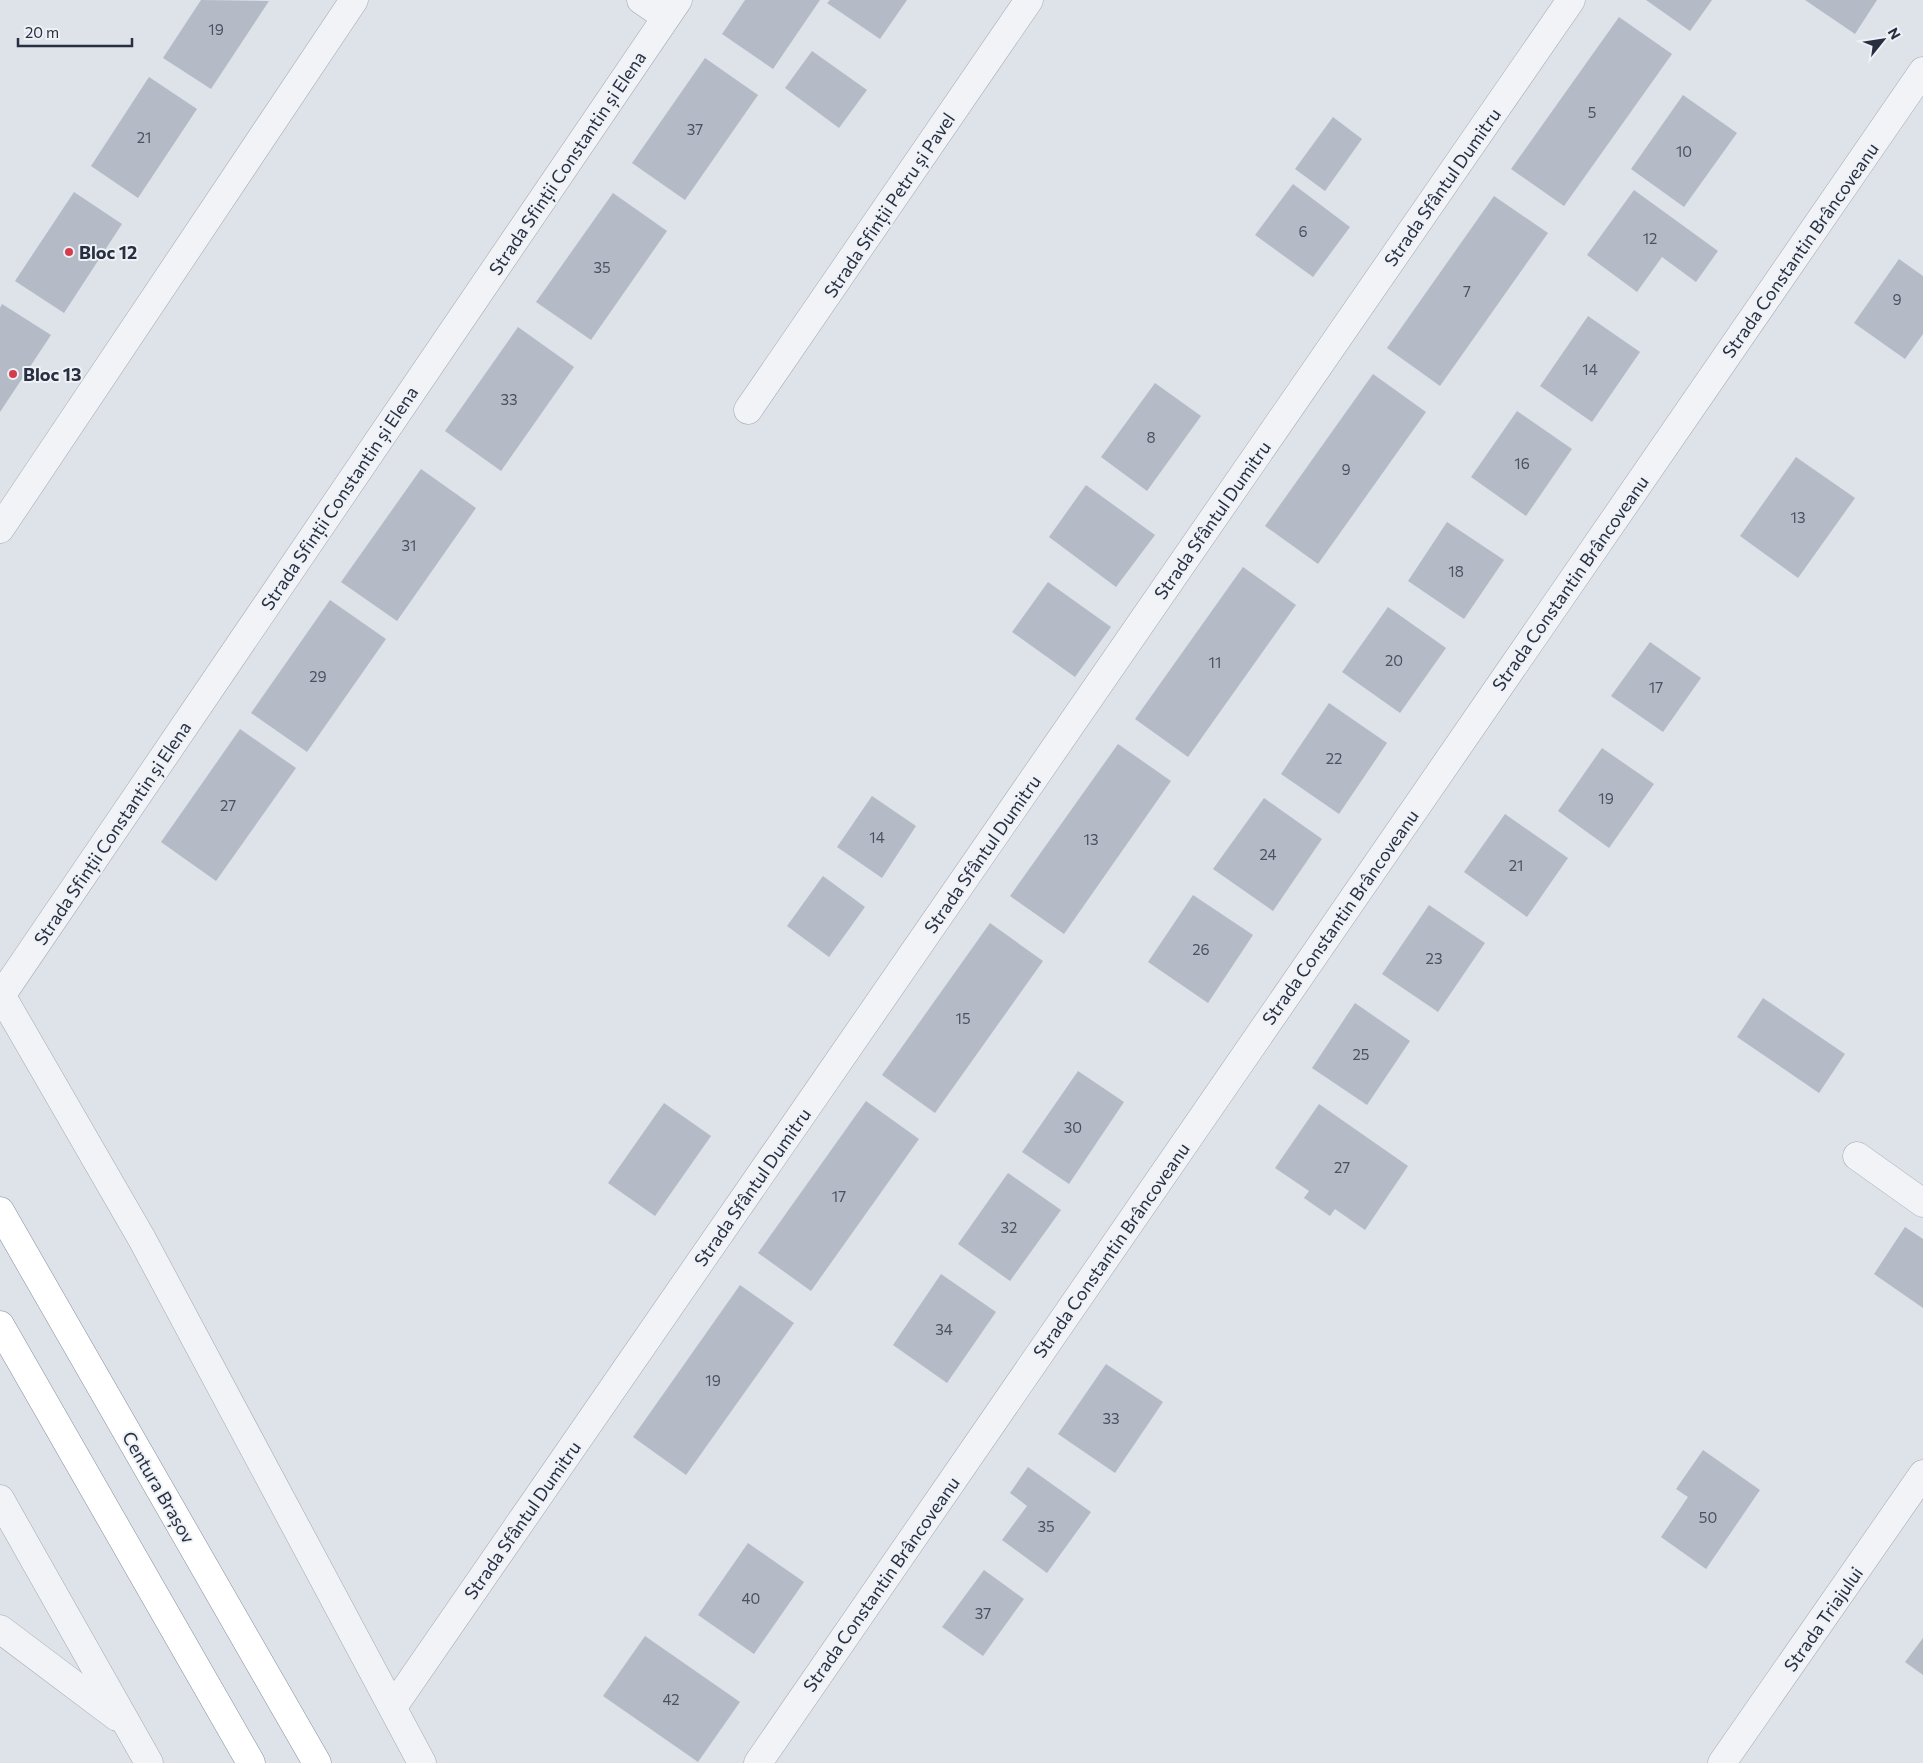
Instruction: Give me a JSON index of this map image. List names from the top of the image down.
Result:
{
  "streets": {
    "highway": ["Centura Brașov"],
    "street": [
      "Strada Sfinții Constantin și Elena",
      "Strada Sfântul Dumitru",
      "Strada Sfinții Petru și Pavel",
      "Strada Constantin Brâncoveanu",
      "Strada Triajului"
    ]
  },
  "places": ["Bloc 12", "Bloc 13"],
  "house_numbers": [
    "19",
    "5",
    "37",
    "21",
    "10",
    "6",
    "12",
    "35",
    "7",
    "9",
    "14",
    "33",
    "8",
    "16",
    "9",
    "13",
    "31",
    "18",
    "20",
    "11",
    "29",
    "17",
    "22",
    "19",
    "27",
    "14",
    "13",
    "24",
    "21",
    "26",
    "23",
    "15",
    "25",
    "30",
    "27",
    "17",
    "32",
    "34",
    "19",
    "33",
    "50",
    "35",
    "40",
    "37",
    "42"
  ],
  "scale_bar": "20 m",
  "north": "top right"
}
